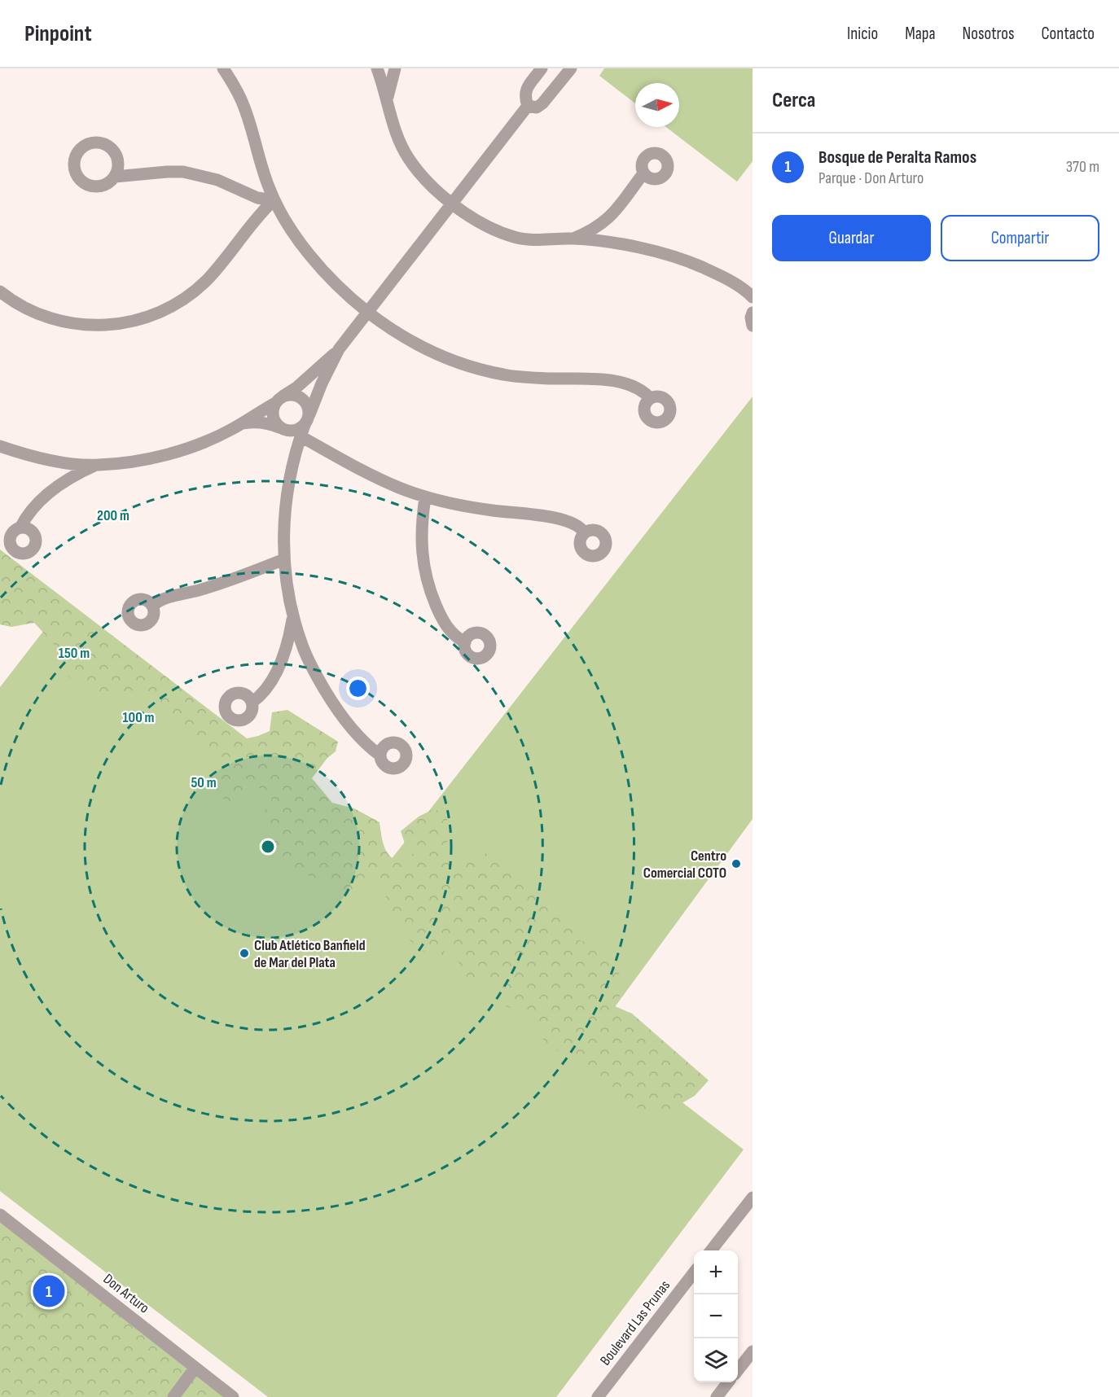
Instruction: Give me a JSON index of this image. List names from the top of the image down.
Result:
{
  "streets": {
    "street": ["Don Arturo", "Boulevard Las Prunas"]
  },
  "places": ["Centro Comercial COTO", "Club Atlético Banfield de Mar del Plata"],
  "north": "right",
  "page": {
    "header": "Pinpoint",
    "nav": [
      "Inicio",
      "Mapa",
      "Nosotros",
      "Contacto"
    ],
    "heading": "Cerca",
    "list": [
      {
        "mark": "1",
        "name": "Bosque de Peralta Ramos",
        "note": "Parque · Don Arturo",
        "value": "370 m"
      }
    ],
    "buttons": ["Guardar", "Compartir"],
    "map_buttons": ["+", "−"],
    "pins": "1"
  },
  "rings": [
    "200 m",
    "150 m",
    "100 m",
    "50 m"
  ]
}
